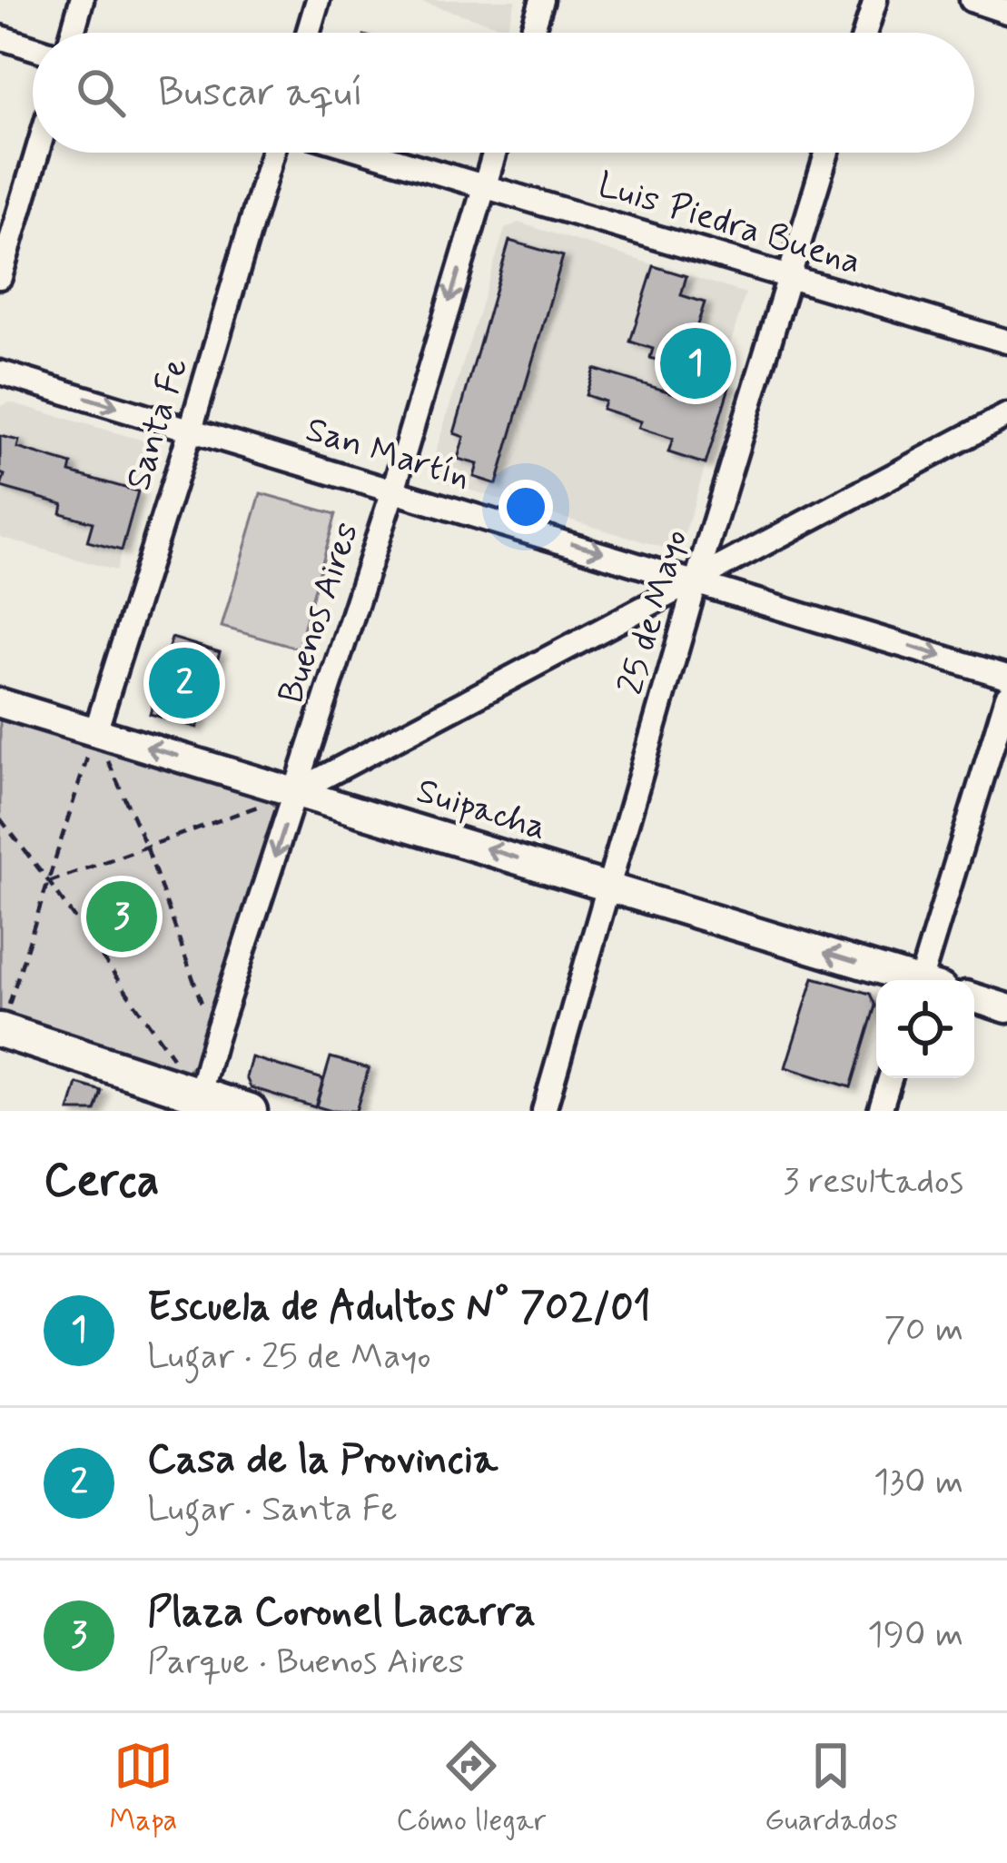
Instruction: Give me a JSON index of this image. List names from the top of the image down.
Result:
{
  "streets": {
    "street": [
      "Luis Piedra Buena",
      "Santa Fe",
      "San Martín",
      "25 de Mayo",
      "Buenos Aires",
      "Suipacha"
    ]
  },
  "crossings": [
    ["Luis Piedra Buena", "25 de Mayo"],
    ["Luis Piedra Buena", "Buenos Aires"],
    ["Santa Fe", "San Martín"],
    ["Santa Fe", "Suipacha"],
    ["San Martín", "25 de Mayo"],
    ["San Martín", "Buenos Aires"],
    ["25 de Mayo", "Suipacha"],
    ["Buenos Aires", "Suipacha"]
  ],
  "one_way": ["San Martín", "Buenos Aires", "Suipacha"],
  "page": {
    "search": "Buscar aquí",
    "pins": ["1", "2", "3"],
    "heading": ["Cerca", "3 resultados"],
    "list": [
      {
        "mark": "1",
        "name": "Escuela de Adultos N° 702/01",
        "note": "Lugar · 25 de Mayo",
        "value": "70 m"
      },
      {
        "mark": "2",
        "name": "Casa de la Provincia",
        "note": "Lugar · Santa Fe",
        "value": "130 m"
      },
      {
        "mark": "3",
        "name": "Plaza Coronel Lacarra",
        "note": "Parque · Buenos Aires",
        "value": "190 m"
      }
    ],
    "nav": ["Mapa", "Cómo llegar", "Guardados"]
  }
}
